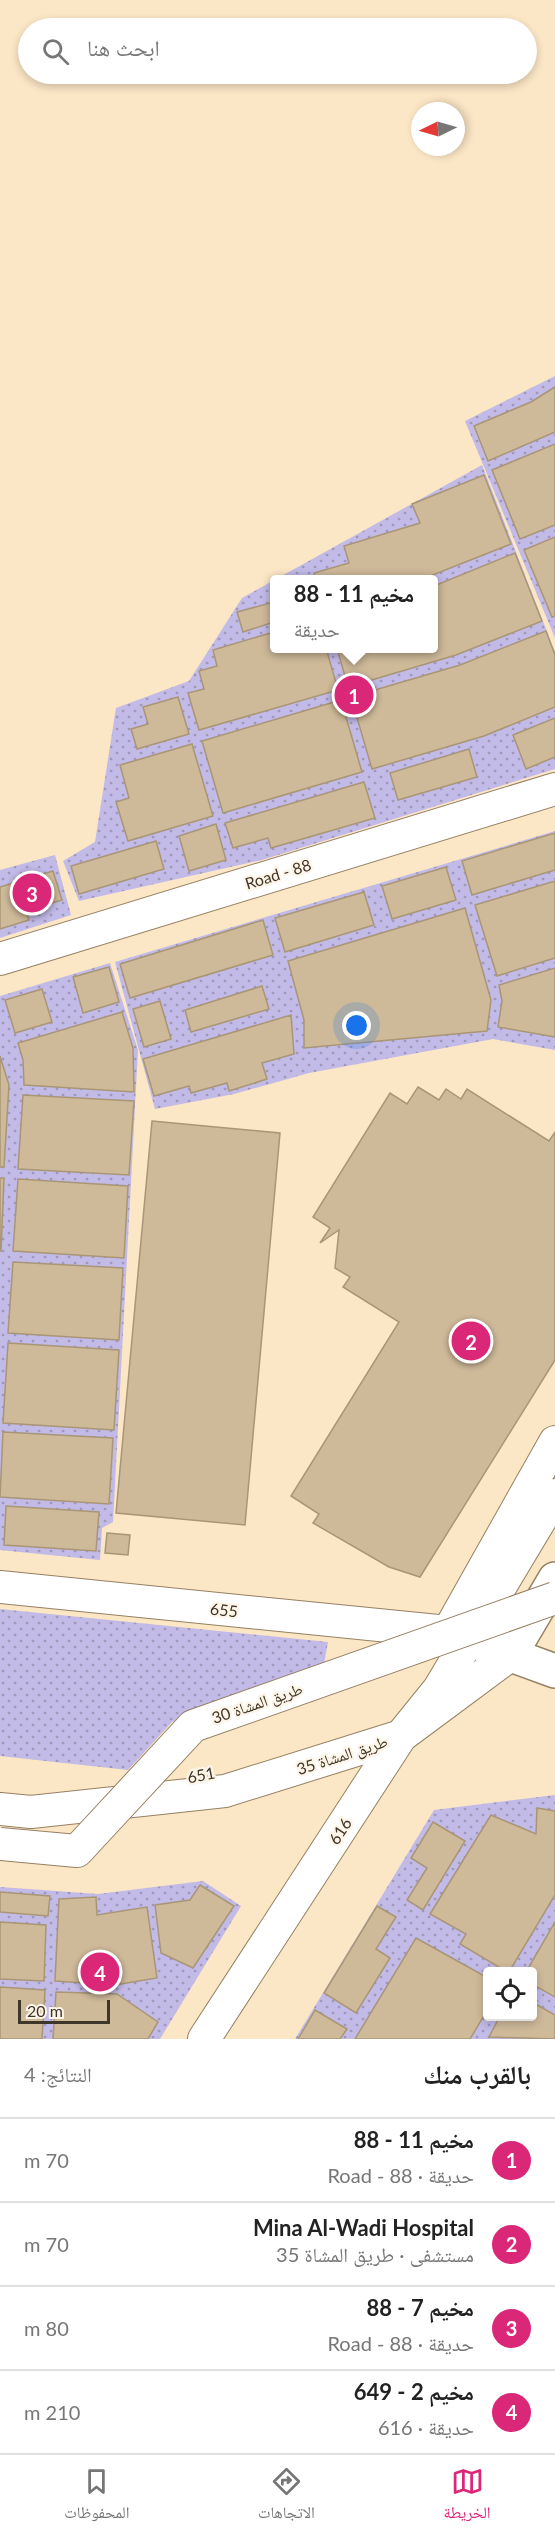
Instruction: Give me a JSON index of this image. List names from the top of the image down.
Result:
{
  "streets": {
    "main road": ["616"],
    "street": [
      "Road - 88",
      "655",
      "طريق المشاة 30",
      "طريق المشاة 35",
      "651"
    ]
  },
  "crossings": [
    ["655", "طريق المشاة 35"],
    ["طريق المشاة 35", "651"],
    ["طريق المشاة 35", "616"],
    ["651", "616"]
  ],
  "scale_bar": "20 m",
  "north": "left",
  "page": {
    "search": "ابحث هنا",
    "popup": ["مخيم 11 - 88", "حديقة"],
    "pins": [
      "1",
      "3",
      "2",
      "4"
    ],
    "scale": "20 m",
    "heading": ["بالقرب منك", "النتائج: 4"],
    "list": [
      {
        "mark": "1",
        "name": "مخيم 11 - 88",
        "note": "حديقة · Road - 88",
        "value": "70 m"
      },
      {
        "mark": "2",
        "name": "Mina Al-Wadi Hospital",
        "note": "مستشفى · طريق المشاة 35",
        "value": "70 m"
      },
      {
        "mark": "3",
        "name": "مخيم 7 - 88",
        "note": "حديقة · Road - 88",
        "value": "80 m"
      },
      {
        "mark": "4",
        "name": "مخيم 2 - 649",
        "note": "حديقة · 616",
        "value": "210 m"
      }
    ],
    "nav": ["الخريطة", "الاتجاهات", "المحفوظات"]
  }
}
